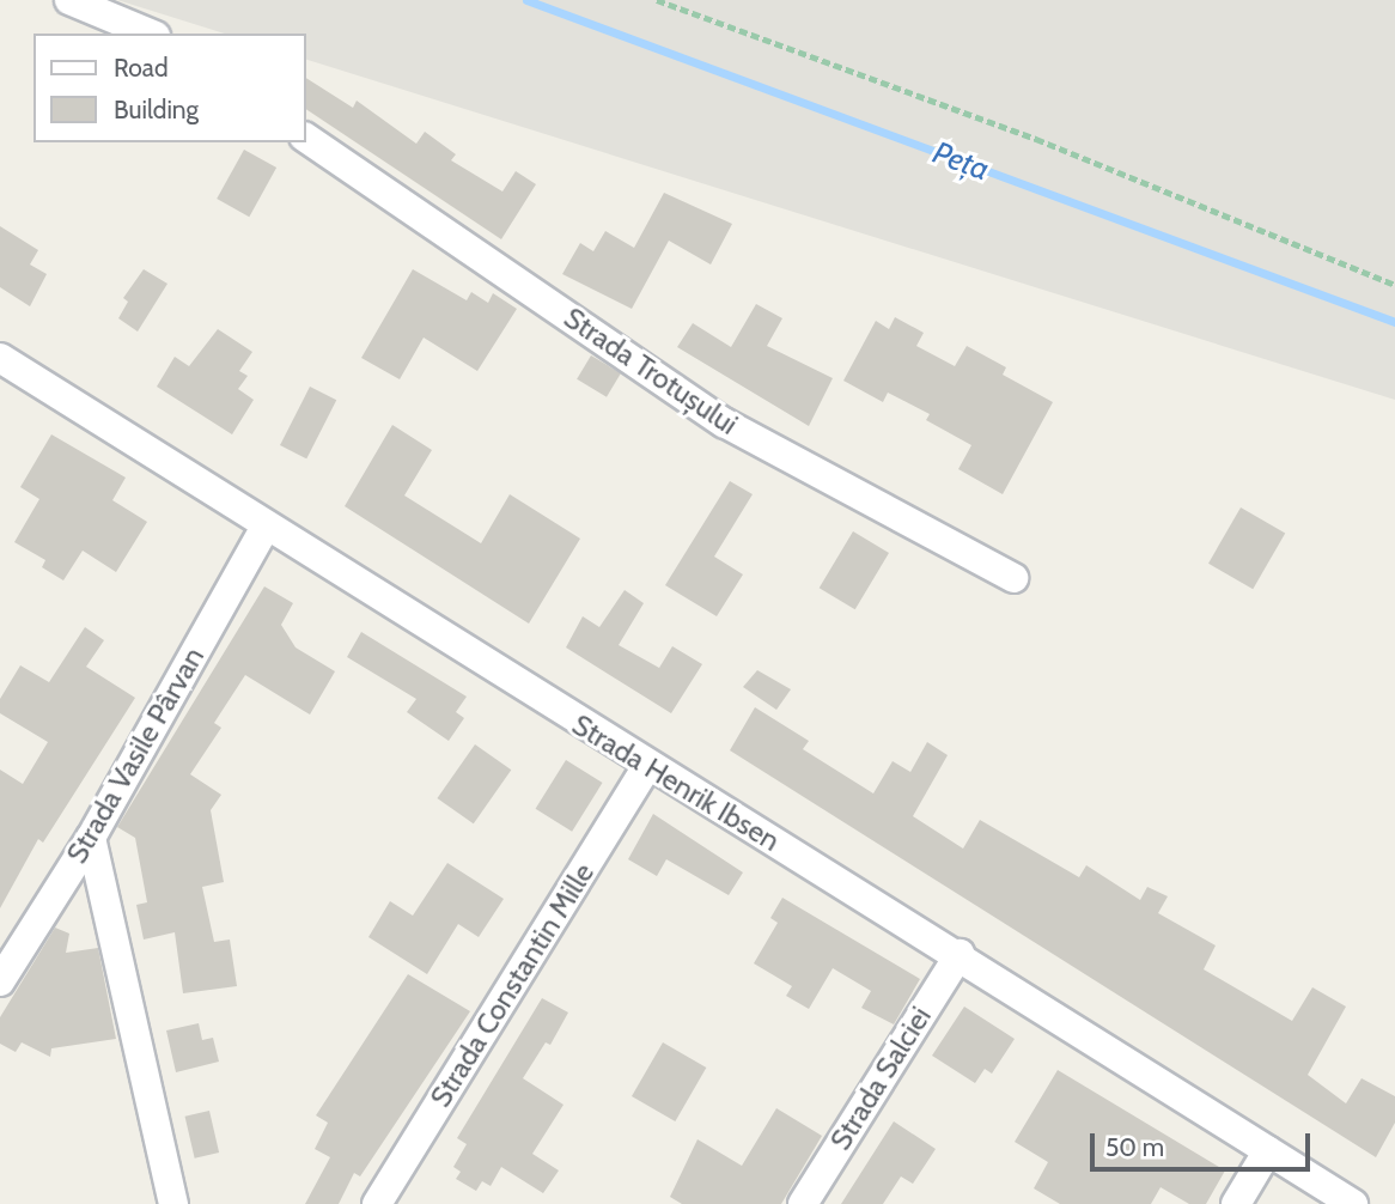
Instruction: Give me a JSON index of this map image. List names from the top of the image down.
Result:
{
  "streets": {
    "street": [
      "Strada Trotușului",
      "Strada Vasile Pârvan",
      "Strada Henrik Ibsen",
      "Strada Constantin Mille",
      "Strada Salciei"
    ]
  },
  "crossings": [
    ["Strada Vasile Pârvan", "Strada Henrik Ibsen"],
    ["Strada Henrik Ibsen", "Strada Constantin Mille"],
    ["Strada Henrik Ibsen", "Strada Salciei"]
  ],
  "water": ["Peța"],
  "legend": ["Road", "Building"],
  "scale_bar": "50 m"
}
